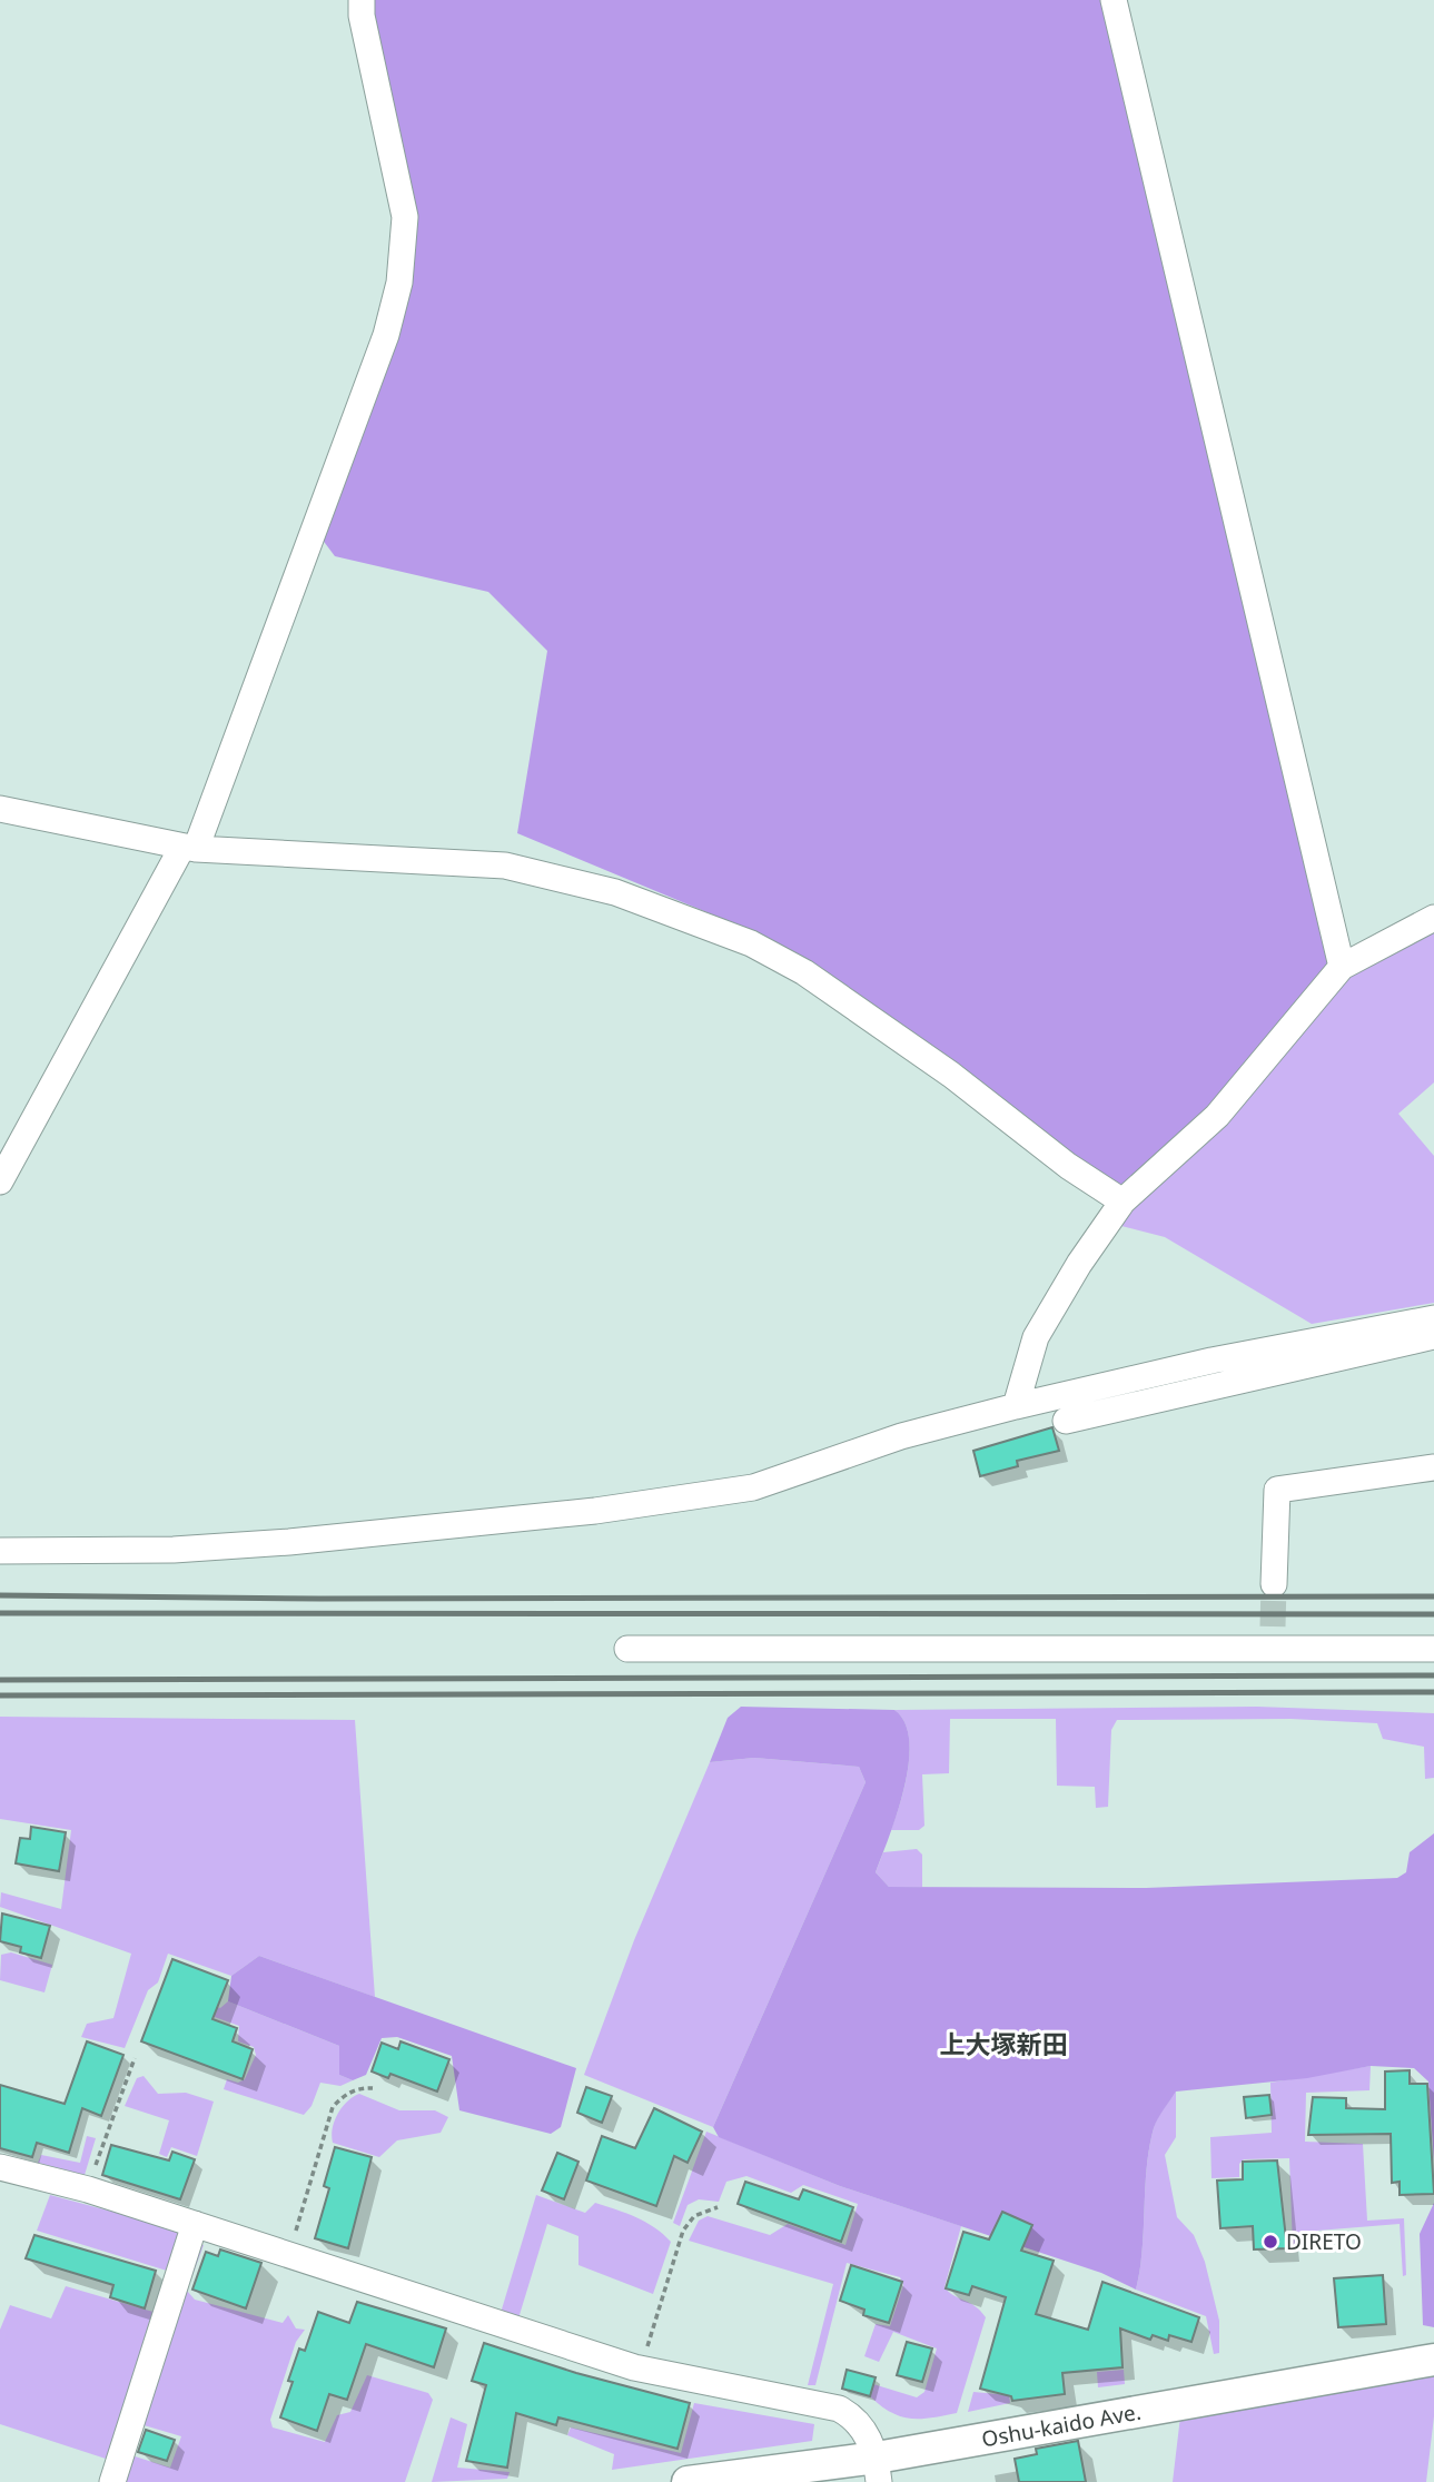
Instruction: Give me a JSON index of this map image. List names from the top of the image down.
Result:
{
  "streets": {
    "main road": ["Oshu-kaido Ave."]
  },
  "districts": ["上大塚新田"],
  "places": ["DIRETO"]
}
